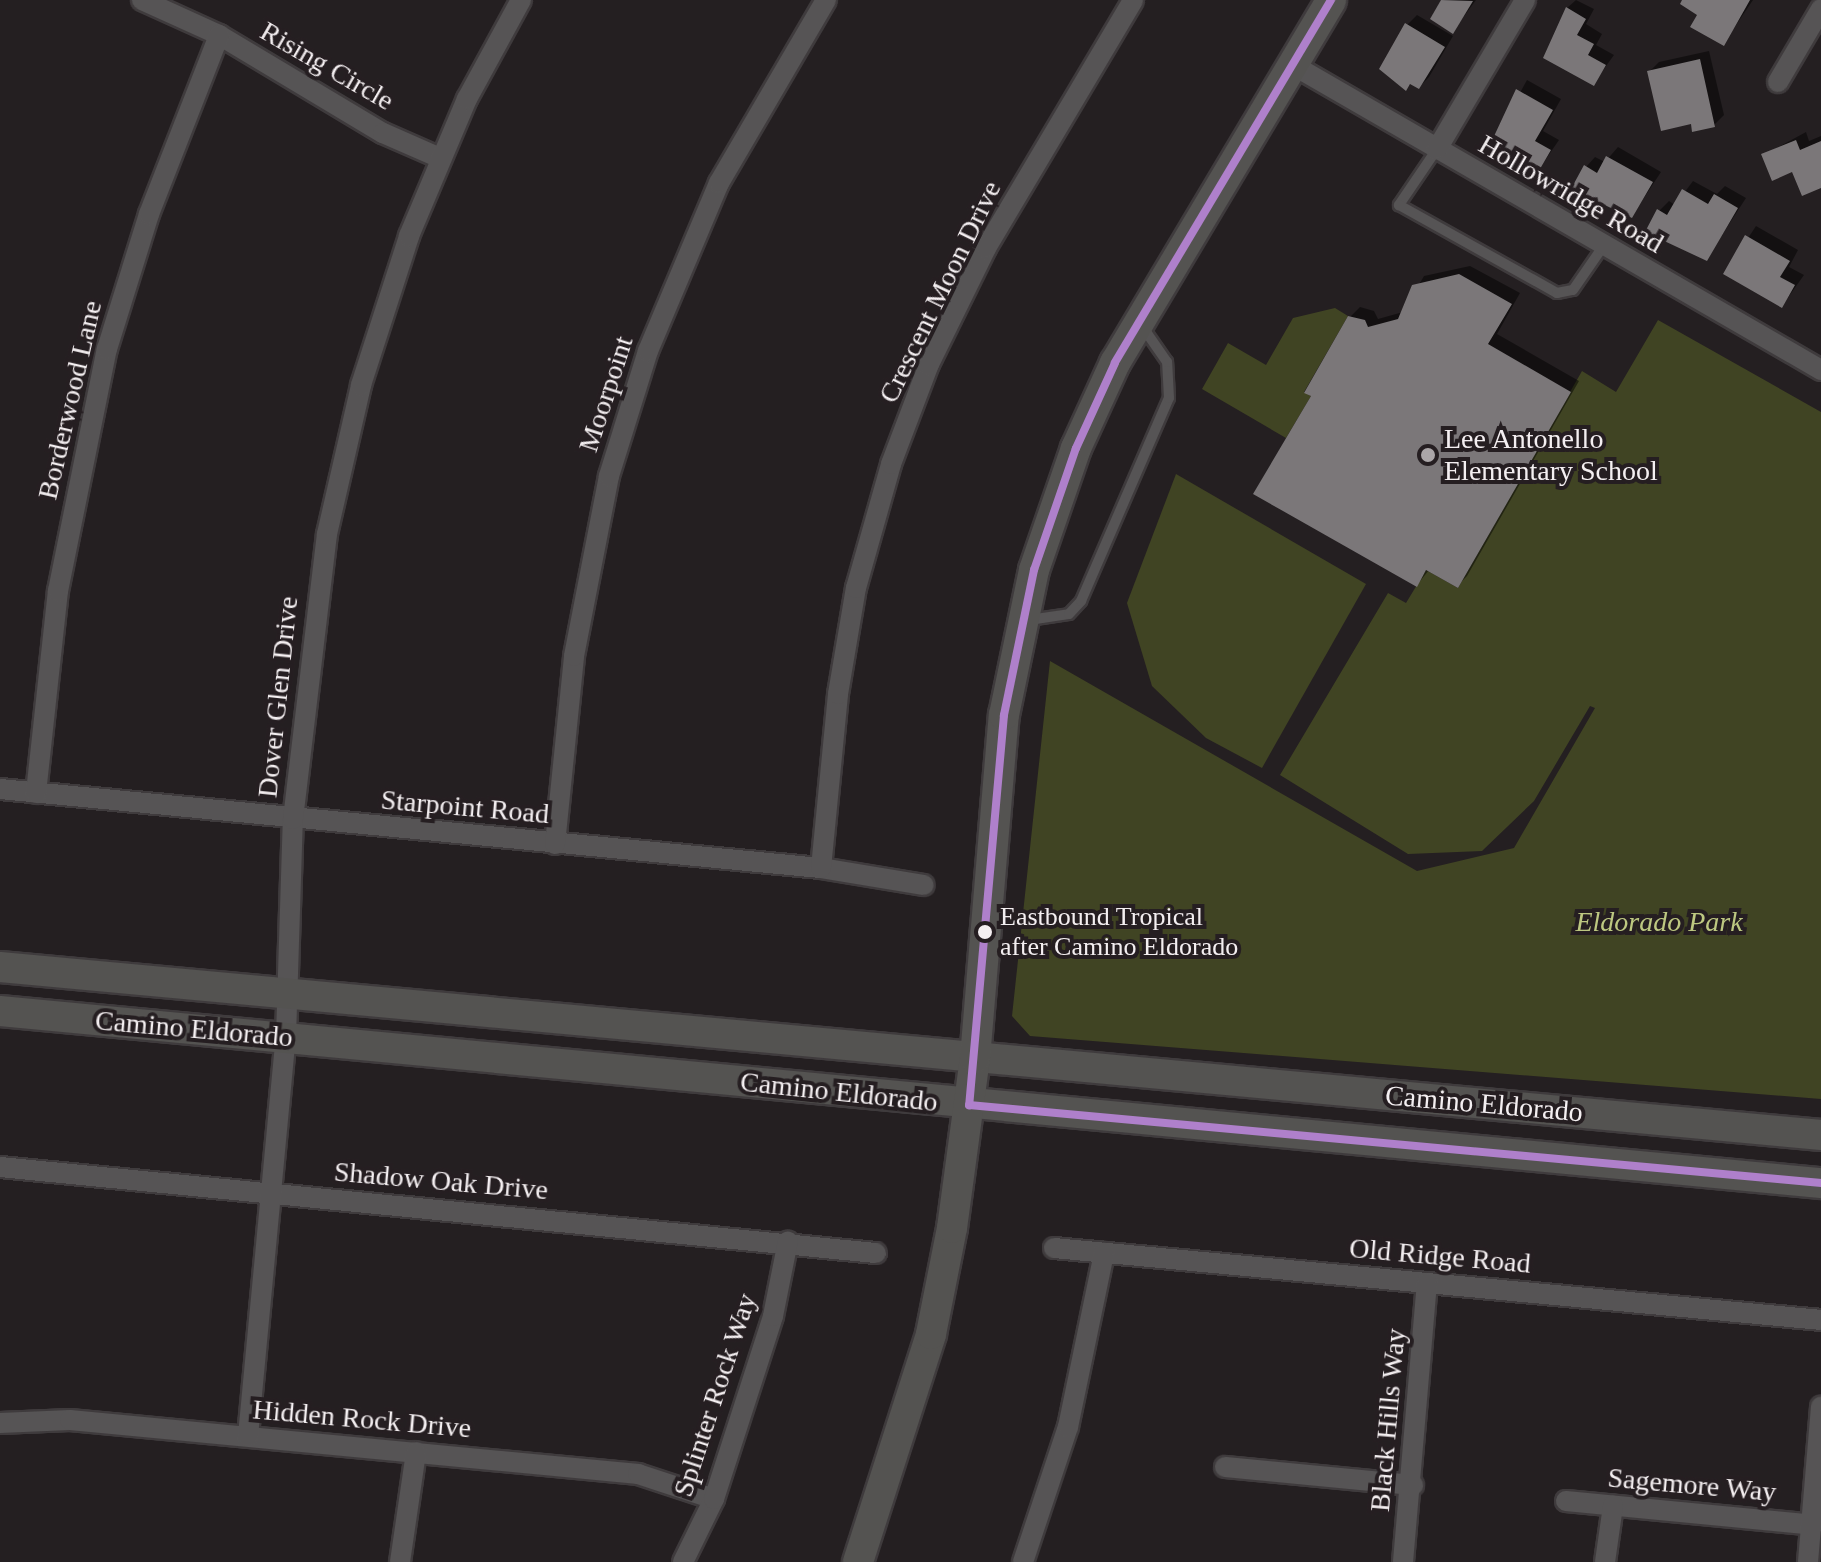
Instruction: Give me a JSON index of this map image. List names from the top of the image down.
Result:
{
  "streets": {
    "main road": ["Camino Eldorado"],
    "street": [
      "Rising Circle",
      "Hollowridge Road",
      "Crescent Moon Drive",
      "Moorpoint",
      "Borderwood Lane",
      "Dover Glen Drive",
      "Starpoint Road",
      "Shadow Oak Drive",
      "Old Ridge Road",
      "Splinter Rock Way",
      "Hidden Rock Drive",
      "Black Hills Way",
      "Sagemore Way"
    ]
  },
  "crossings": [
    ["Rising Circle", "Borderwood Lane"],
    ["Rising Circle", "Dover Glen Drive"],
    ["Crescent Moon Drive", "Starpoint Road"],
    ["Moorpoint", "Starpoint Road"],
    ["Borderwood Lane", "Starpoint Road"],
    ["Dover Glen Drive", "Starpoint Road"],
    ["Dover Glen Drive", "Camino Eldorado"],
    ["Dover Glen Drive", "Shadow Oak Drive"],
    ["Dover Glen Drive", "Hidden Rock Drive"],
    ["Shadow Oak Drive", "Splinter Rock Way"],
    ["Old Ridge Road", "Black Hills Way"],
    ["Splinter Rock Way", "Hidden Rock Drive"]
  ],
  "parks": ["Eldorado Park"],
  "places": ["Lee Antonello Elementary School", "Eastbound Tropical after Camino Eldorado"]
}
